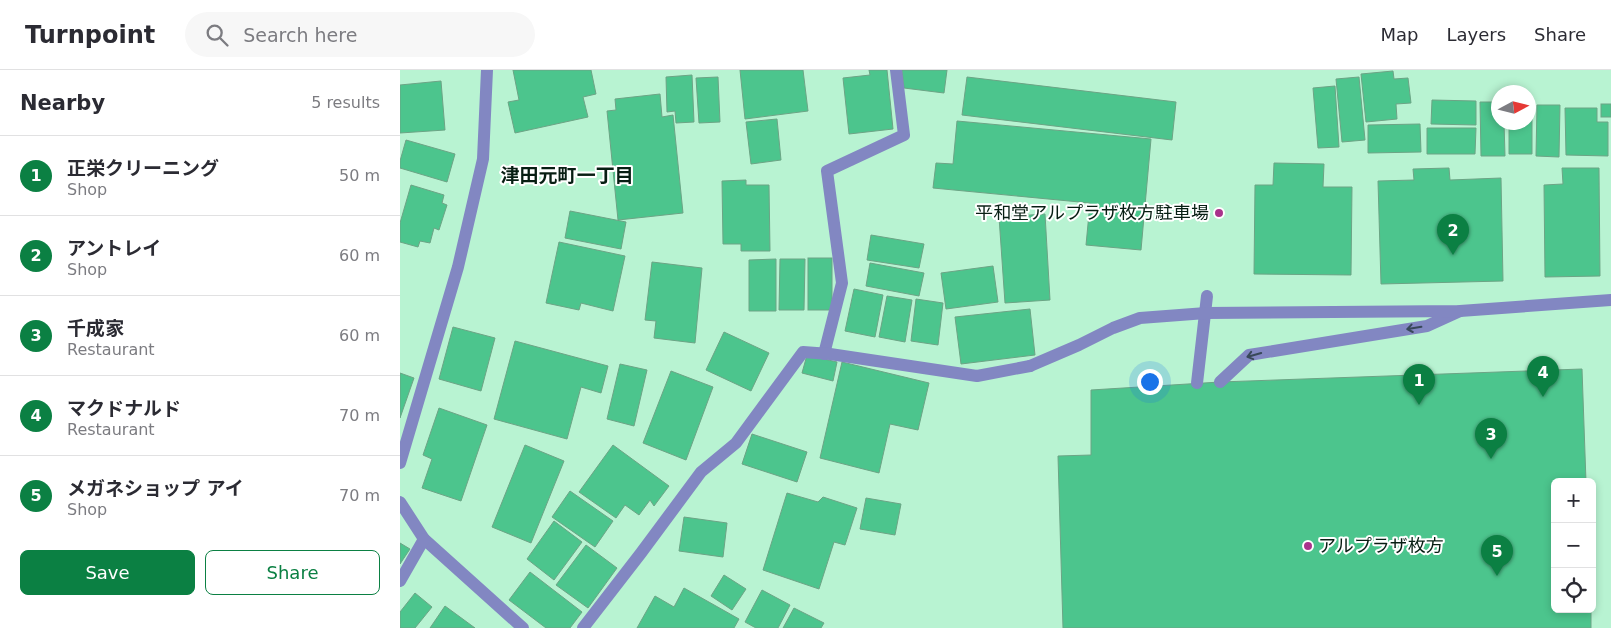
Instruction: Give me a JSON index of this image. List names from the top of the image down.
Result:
{
  "districts": ["津田元町一丁目"],
  "places": ["平和堂アルプラザ枚方駐車場", "アルプラザ枚方"],
  "north": "right",
  "page": {
    "header": "Turnpoint",
    "search": "Search here",
    "nav": ["Map", "Layers", "Share"],
    "heading": ["Nearby", "5 results"],
    "list": [
      {
        "mark": "1",
        "name": "正栄クリーニング",
        "note": "Shop",
        "value": "50 m"
      },
      {
        "mark": "2",
        "name": "アントレイ",
        "note": "Shop",
        "value": "60 m"
      },
      {
        "mark": "3",
        "name": "千成家",
        "note": "Restaurant",
        "value": "60 m"
      },
      {
        "mark": "4",
        "name": "マクドナルド",
        "note": "Restaurant",
        "value": "70 m"
      },
      {
        "mark": "5",
        "name": "メガネショップ アイ",
        "note": "Shop",
        "value": "70 m"
      }
    ],
    "pins": [
      "2",
      "4",
      "1",
      "3",
      "5"
    ],
    "map_buttons": ["+", "−"],
    "buttons": ["Save", "Share"]
  }
}
